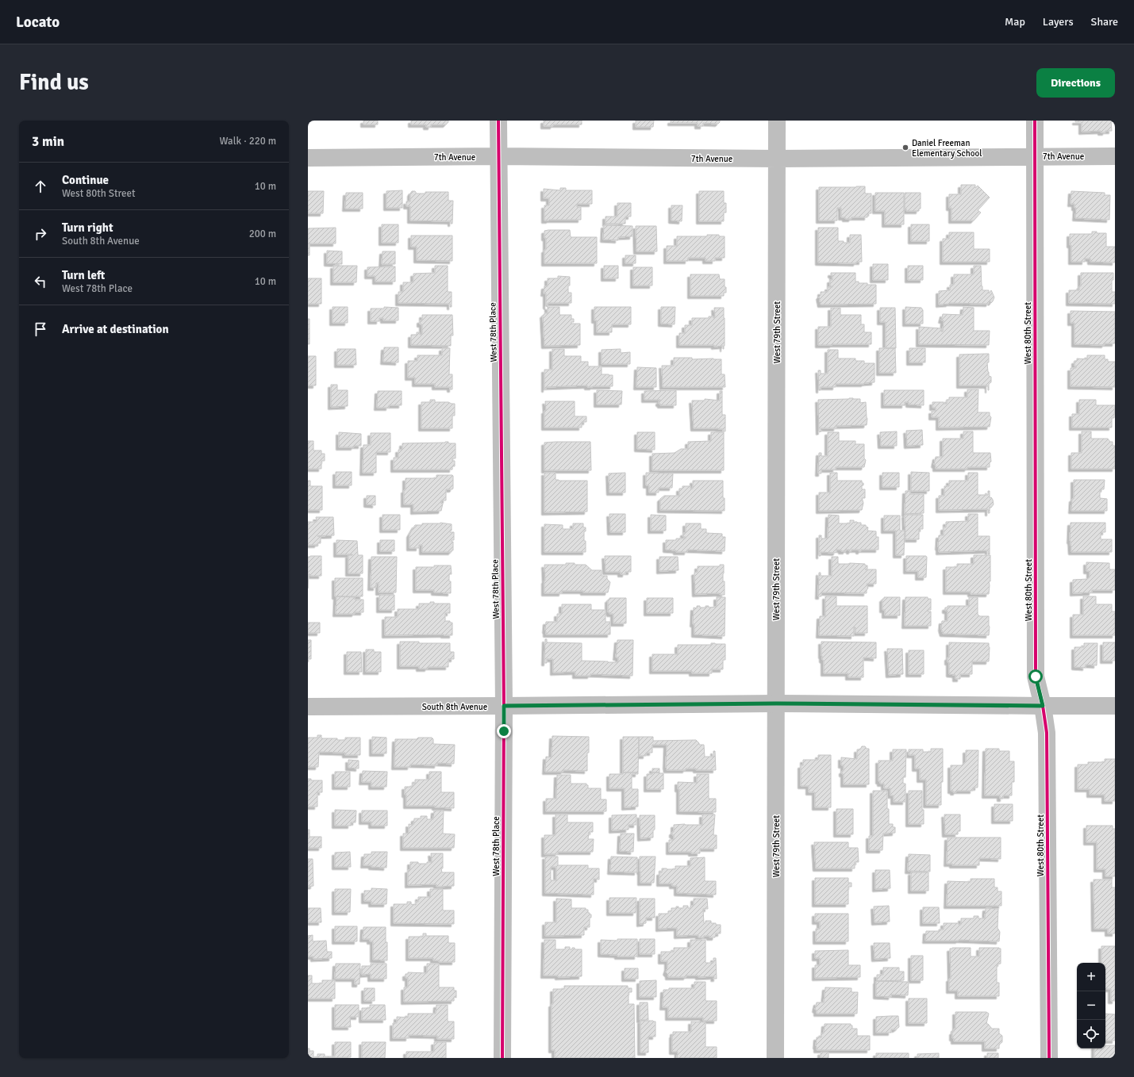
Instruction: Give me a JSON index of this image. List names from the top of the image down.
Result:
{
  "streets": {
    "street": [
      "7th Avenue",
      "West 78th Place",
      "West 79th Street",
      "West 80th Street",
      "South 8th Avenue"
    ]
  },
  "crossings": [
    ["7th Avenue", "West 78th Place"],
    ["7th Avenue", "West 79th Street"],
    ["7th Avenue", "West 80th Street"],
    ["West 78th Place", "South 8th Avenue"],
    ["West 79th Street", "South 8th Avenue"],
    ["West 80th Street", "South 8th Avenue"]
  ],
  "places": ["Daniel Freeman Elementary School"],
  "page": {
    "header": "Locato",
    "nav": ["Map", "Layers", "Share"],
    "buttons": "Directions",
    "title": "Find us",
    "heading": ["3 min", "Walk · 220 m"],
    "list": [
      ["Continue", "West 80th Street", "10 m"],
      ["Turn right", "South 8th Avenue", "200 m"],
      ["Turn left", "West 78th Place", "10 m"],
      "Arrive at destination"
    ],
    "map_buttons": ["+", "−"]
  }
}
